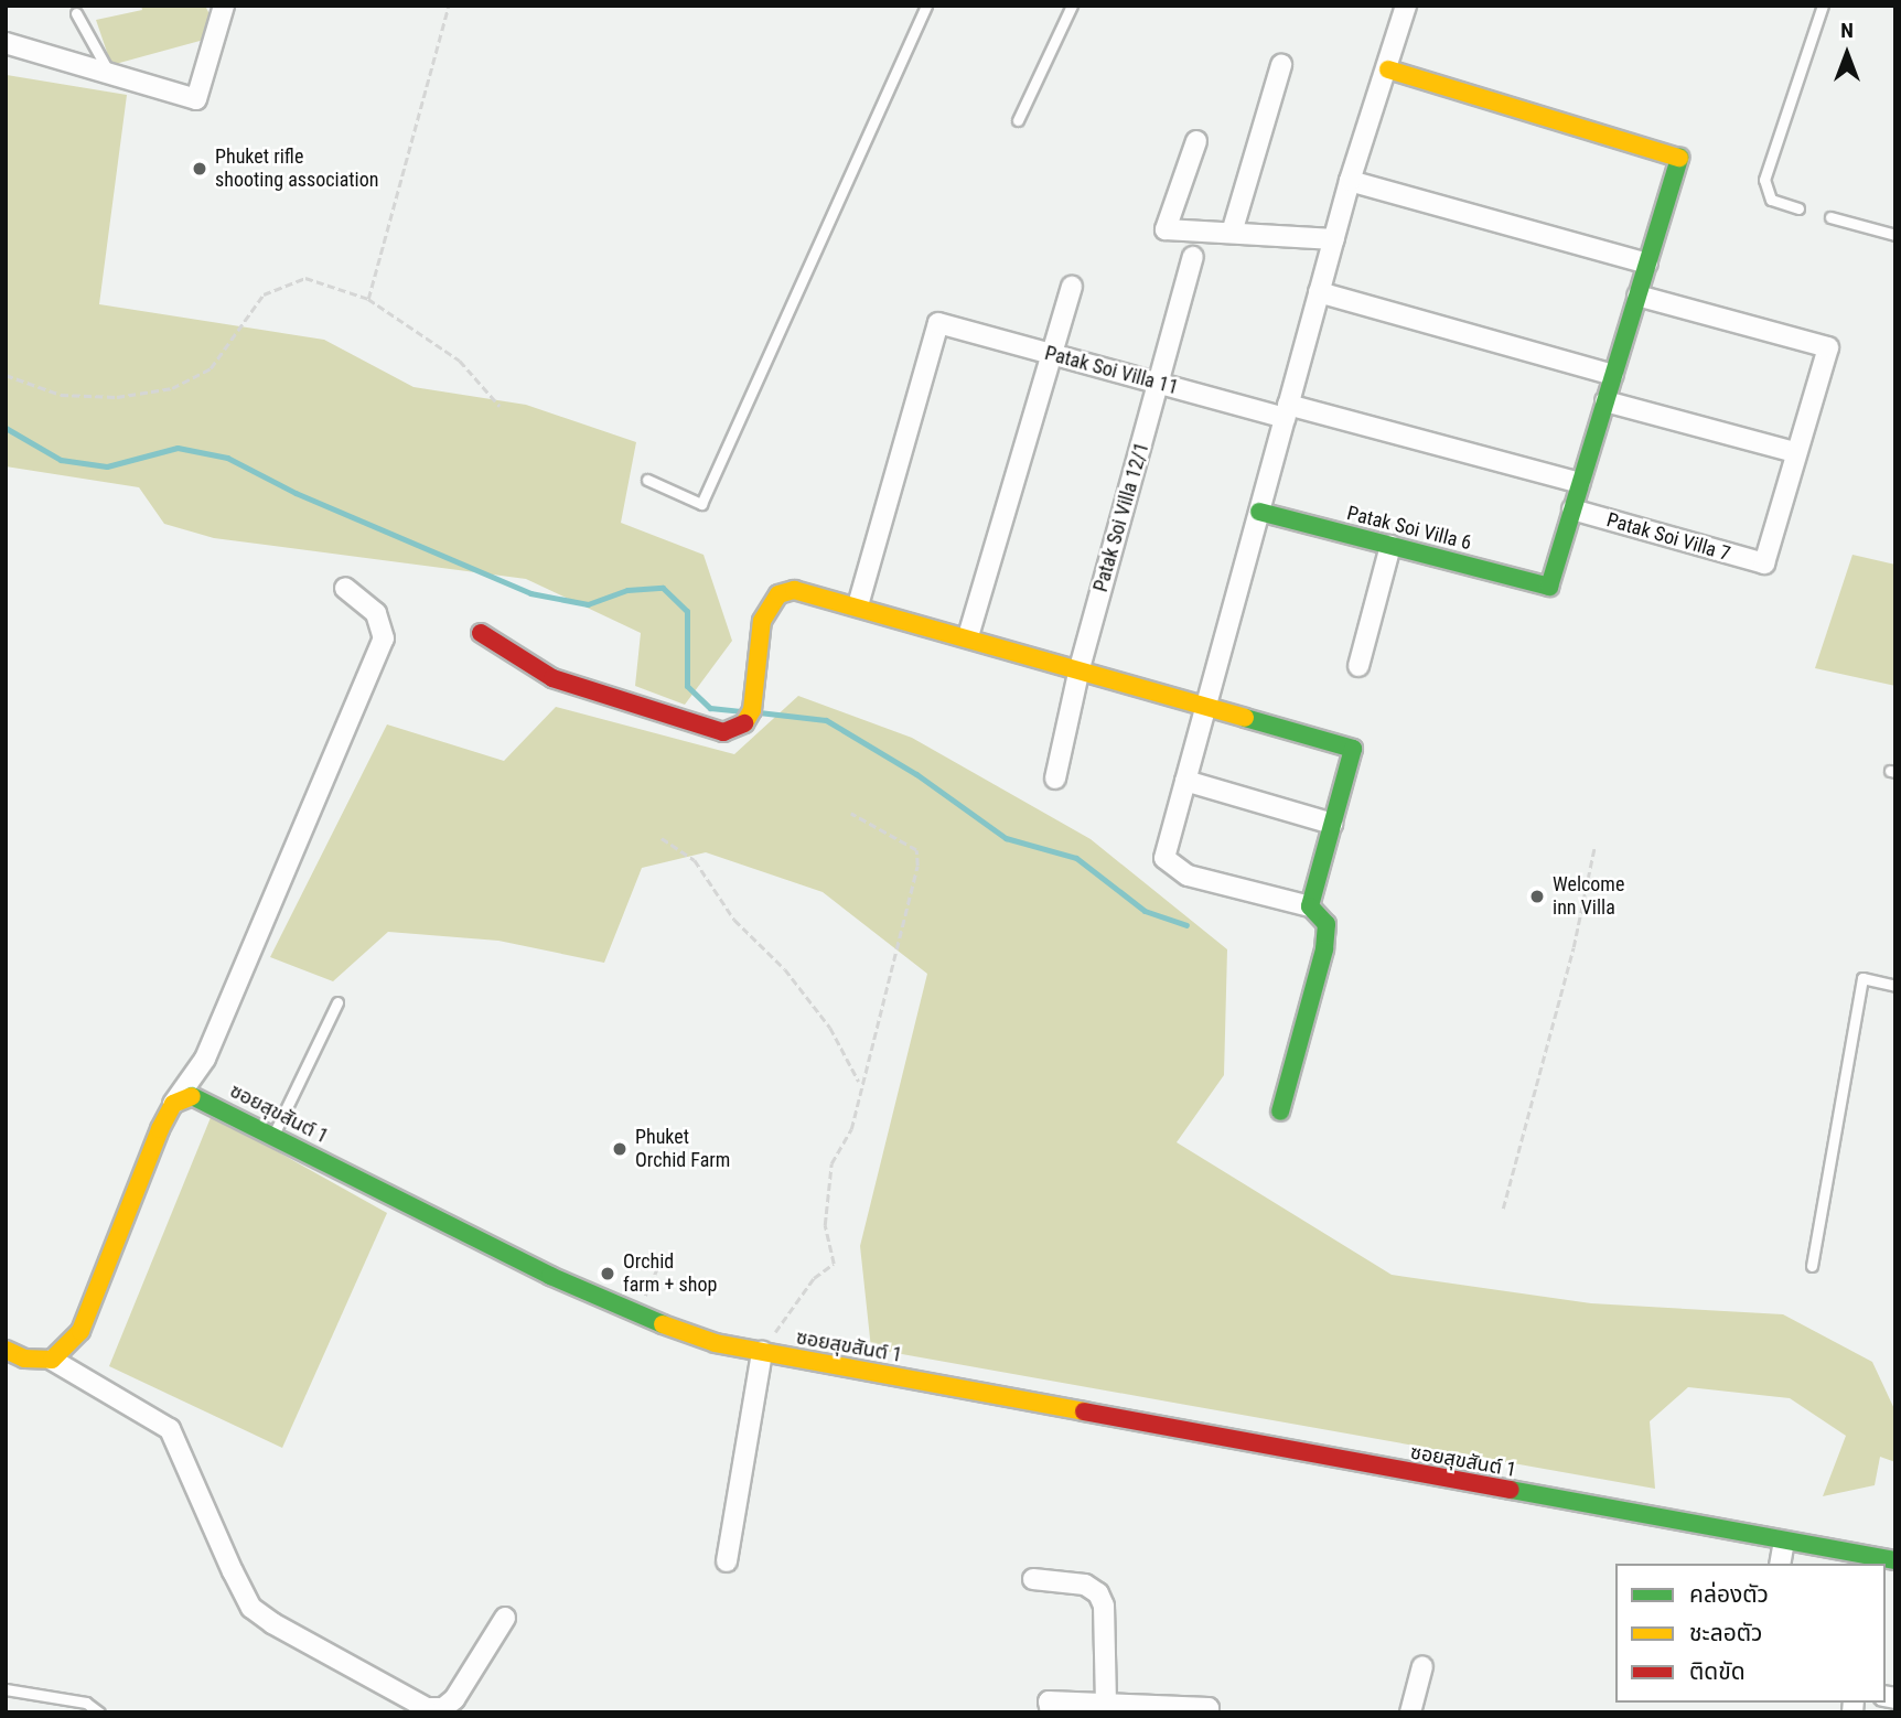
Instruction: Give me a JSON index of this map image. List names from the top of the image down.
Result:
{
  "streets": {
    "street": [
      "Patak Soi Villa 11",
      "Patak Soi Villa 12/1",
      "Patak Soi Villa 6",
      "Patak Soi Villa 7",
      "ซอยสุขสันต์ 1"
    ]
  },
  "crossings": [
    ["Patak Soi Villa 11", "Patak Soi Villa 12/1"],
    ["Patak Soi Villa 6", "Patak Soi Villa 7"]
  ],
  "places": [
    "Phuket rifle shooting association",
    "Welcome inn Villa",
    "Phuket Orchid Farm",
    "Orchid farm + shop"
  ],
  "legend": ["คล่องตัว", "ชะลอตัว", "ติดขัด"],
  "north": "top"
}
